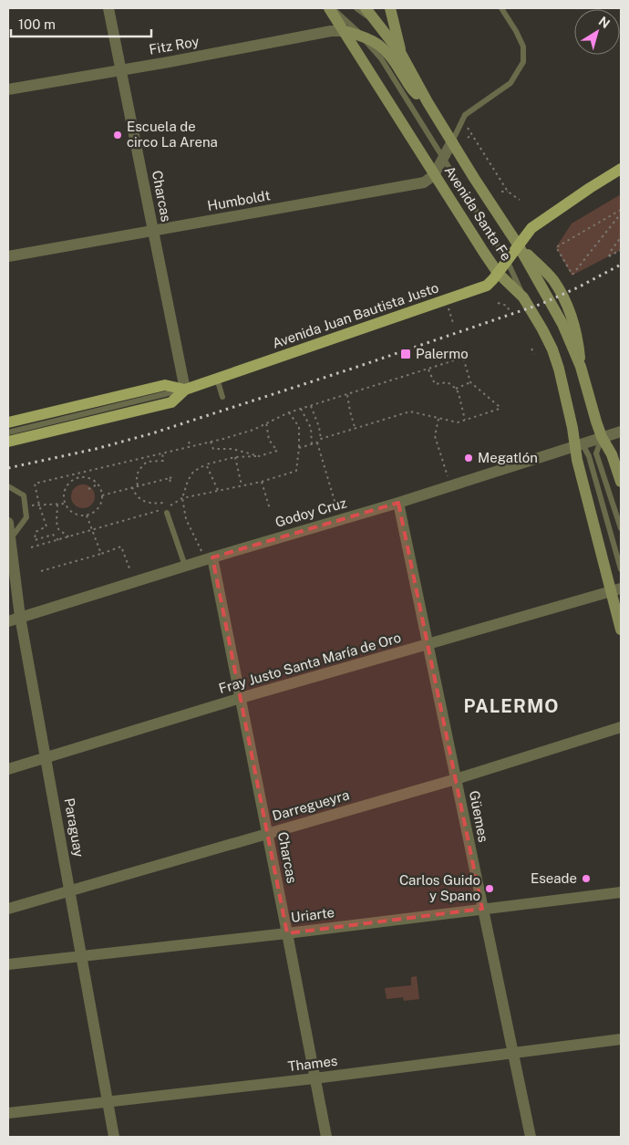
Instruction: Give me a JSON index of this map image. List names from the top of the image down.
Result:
{
  "streets": {
    "main road": ["Avenida Santa Fe", "Avenida Juan Bautista Justo"],
    "street": [
      "Fitz Roy",
      "Charcas",
      "Humboldt",
      "Godoy Cruz",
      "Fray Justo Santa María de Oro",
      "Darregueyra",
      "Güemes",
      "Paraguay",
      "Uriarte",
      "Thames"
    ]
  },
  "crossings": [
    ["Fitz Roy", "Charcas"],
    ["Fitz Roy", "Avenida Santa Fe"],
    ["Charcas", "Humboldt"],
    ["Charcas", "Avenida Juan Bautista Justo"],
    ["Charcas", "Godoy Cruz"],
    ["Charcas", "Fray Justo Santa María de Oro"],
    ["Charcas", "Darregueyra"],
    ["Charcas", "Uriarte"],
    ["Charcas", "Thames"],
    ["Humboldt", "Avenida Santa Fe"],
    ["Avenida Santa Fe", "Avenida Juan Bautista Justo"],
    ["Avenida Santa Fe", "Godoy Cruz"],
    ["Avenida Santa Fe", "Fray Justo Santa María de Oro"],
    ["Godoy Cruz", "Güemes"],
    ["Godoy Cruz", "Paraguay"],
    ["Fray Justo Santa María de Oro", "Güemes"],
    ["Fray Justo Santa María de Oro", "Paraguay"],
    ["Darregueyra", "Güemes"],
    ["Darregueyra", "Paraguay"],
    ["Güemes", "Uriarte"],
    ["Güemes", "Thames"],
    ["Paraguay", "Uriarte"],
    ["Paraguay", "Thames"]
  ],
  "districts": ["PALERMO"],
  "places": {
    "other": [
      "Escuela de circo La Arena",
      "Megatlón",
      "Eseade",
      "Carlos Guido y Spano"
    ],
    "transit": ["Palermo"]
  },
  "scale_bar": "100 m",
  "north": "top right"
}
